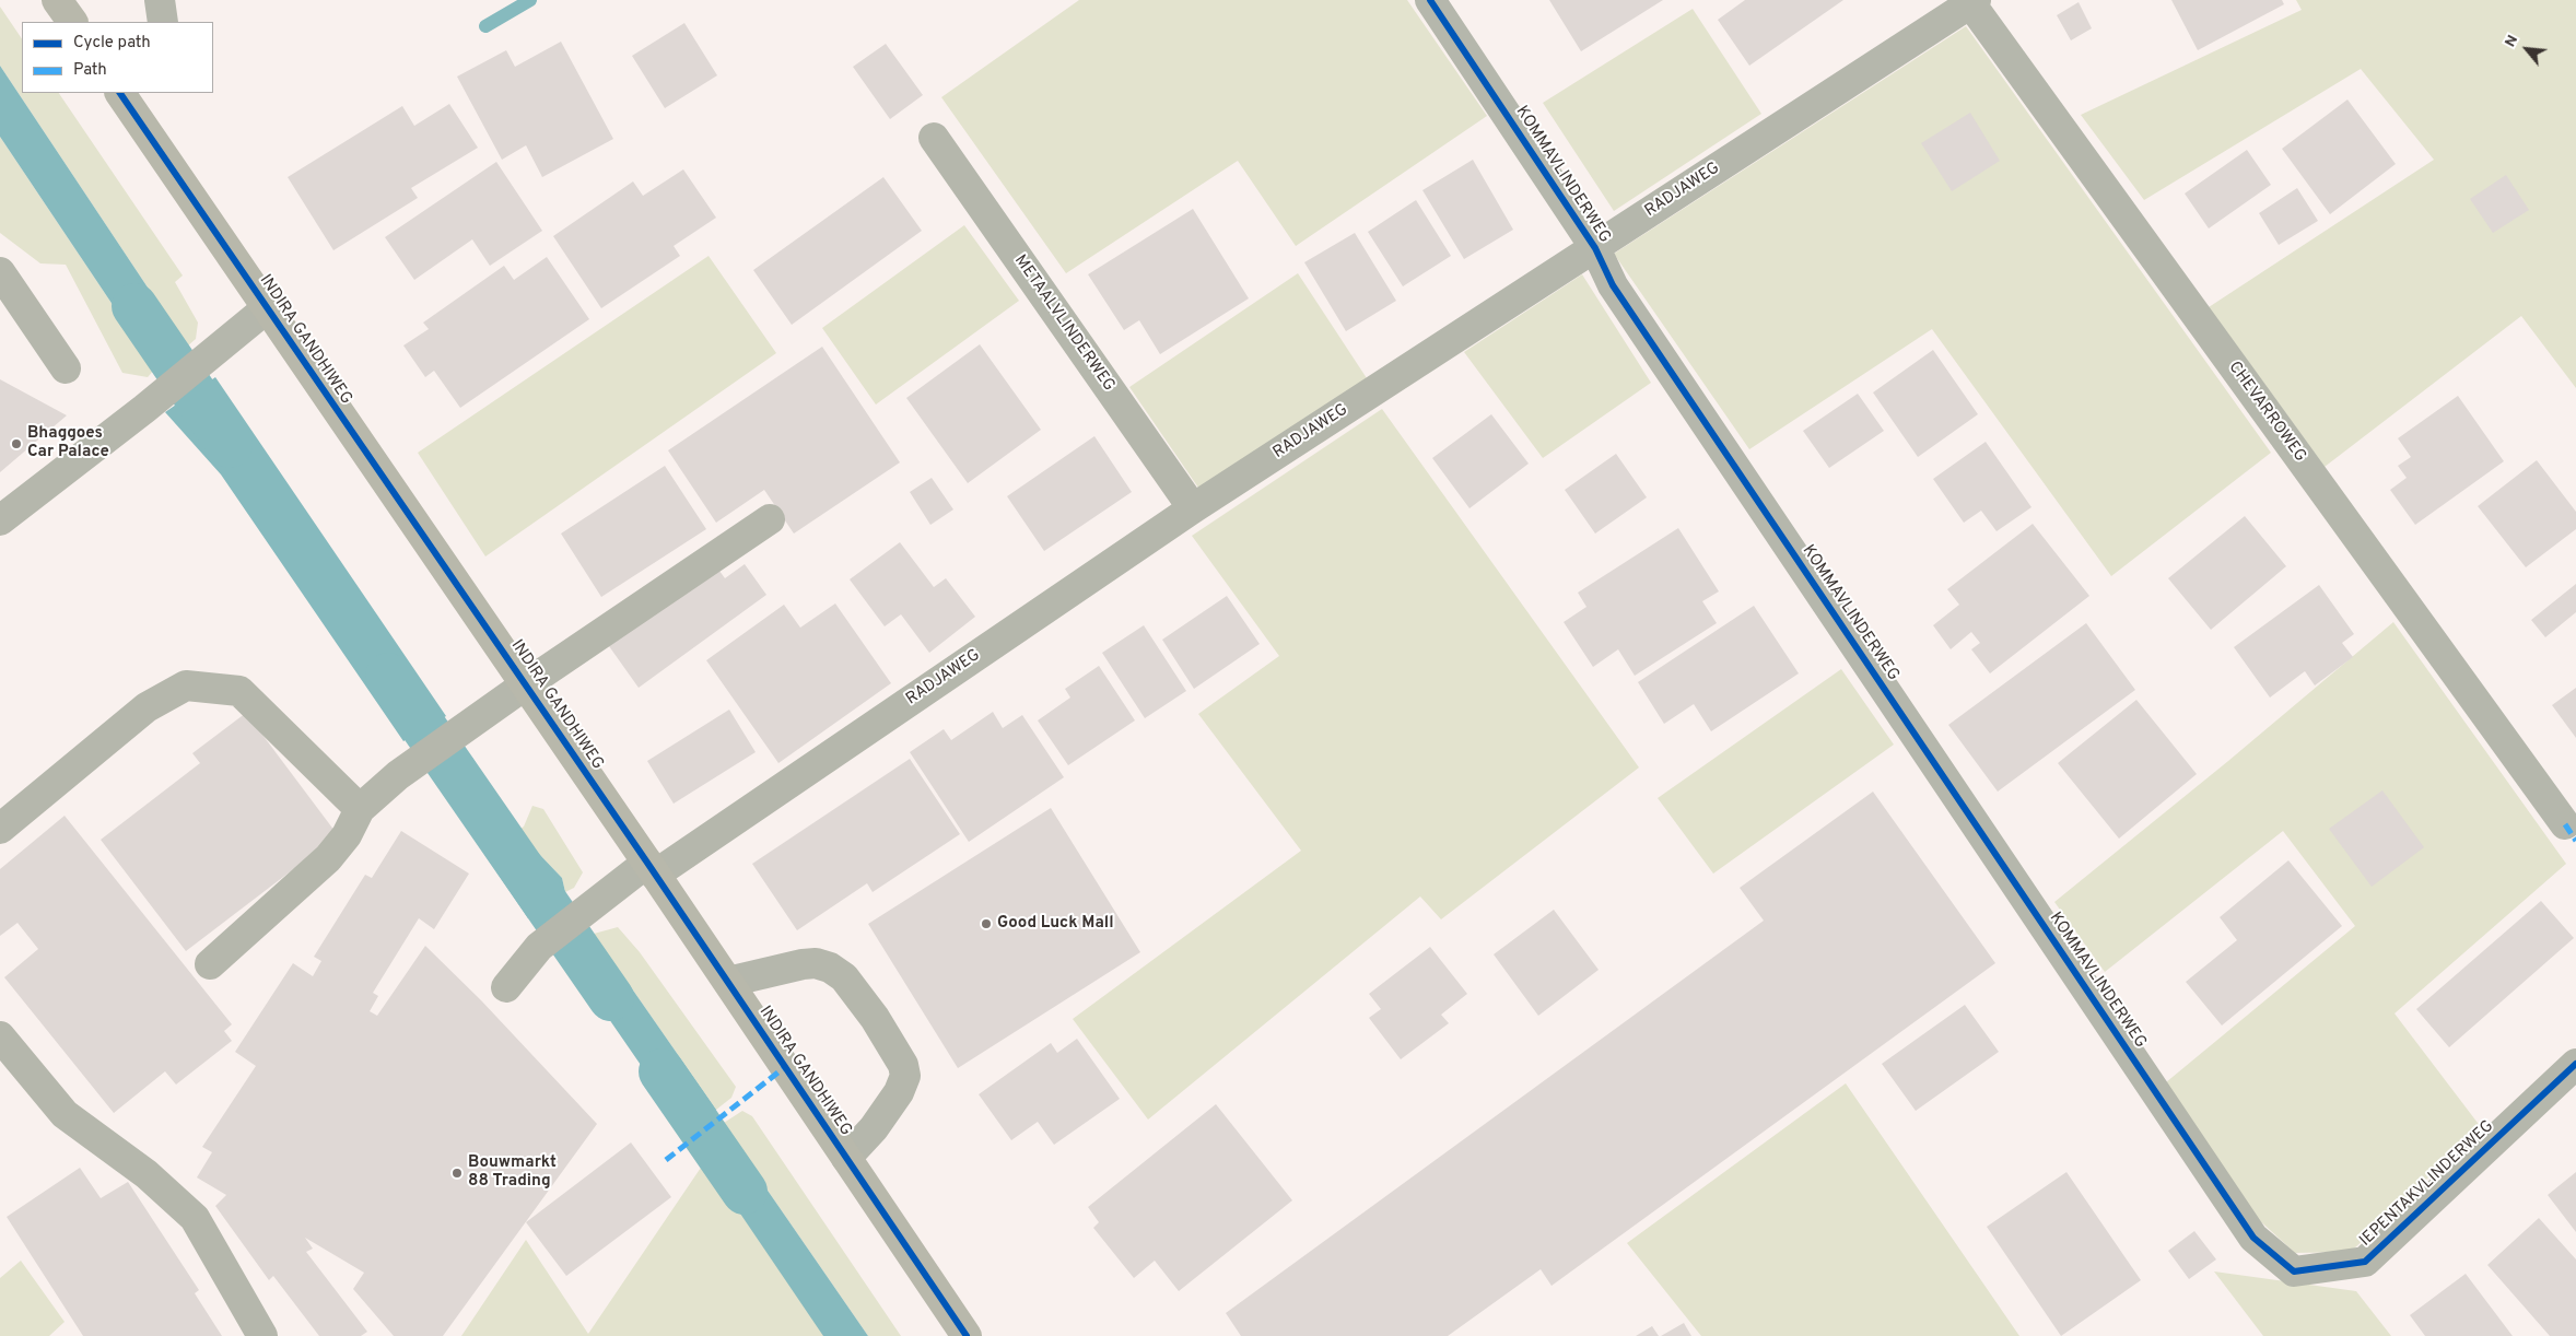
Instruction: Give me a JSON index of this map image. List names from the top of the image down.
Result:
{
  "streets": {
    "main road": ["INDIRA GANDHIWEG"],
    "street": [
      "KOMMAVLINDERWEG",
      "RADJAWEG",
      "METAALVLINDERWEG",
      "CHEVARROWEG",
      "IEPENTAKVLINDERWEG"
    ]
  },
  "crossings": [
    ["KOMMAVLINDERWEG", "RADJAWEG"],
    ["KOMMAVLINDERWEG", "IEPENTAKVLINDERWEG"],
    ["RADJAWEG", "METAALVLINDERWEG"],
    ["RADJAWEG", "INDIRA GANDHIWEG"],
    ["RADJAWEG", "CHEVARROWEG"]
  ],
  "places": ["Bhaggoes Car Palace", "Good Luck Mall", "Bouwmarkt 88 Trading"],
  "legend": ["Cycle path", "Path"],
  "north": "top left"
}
